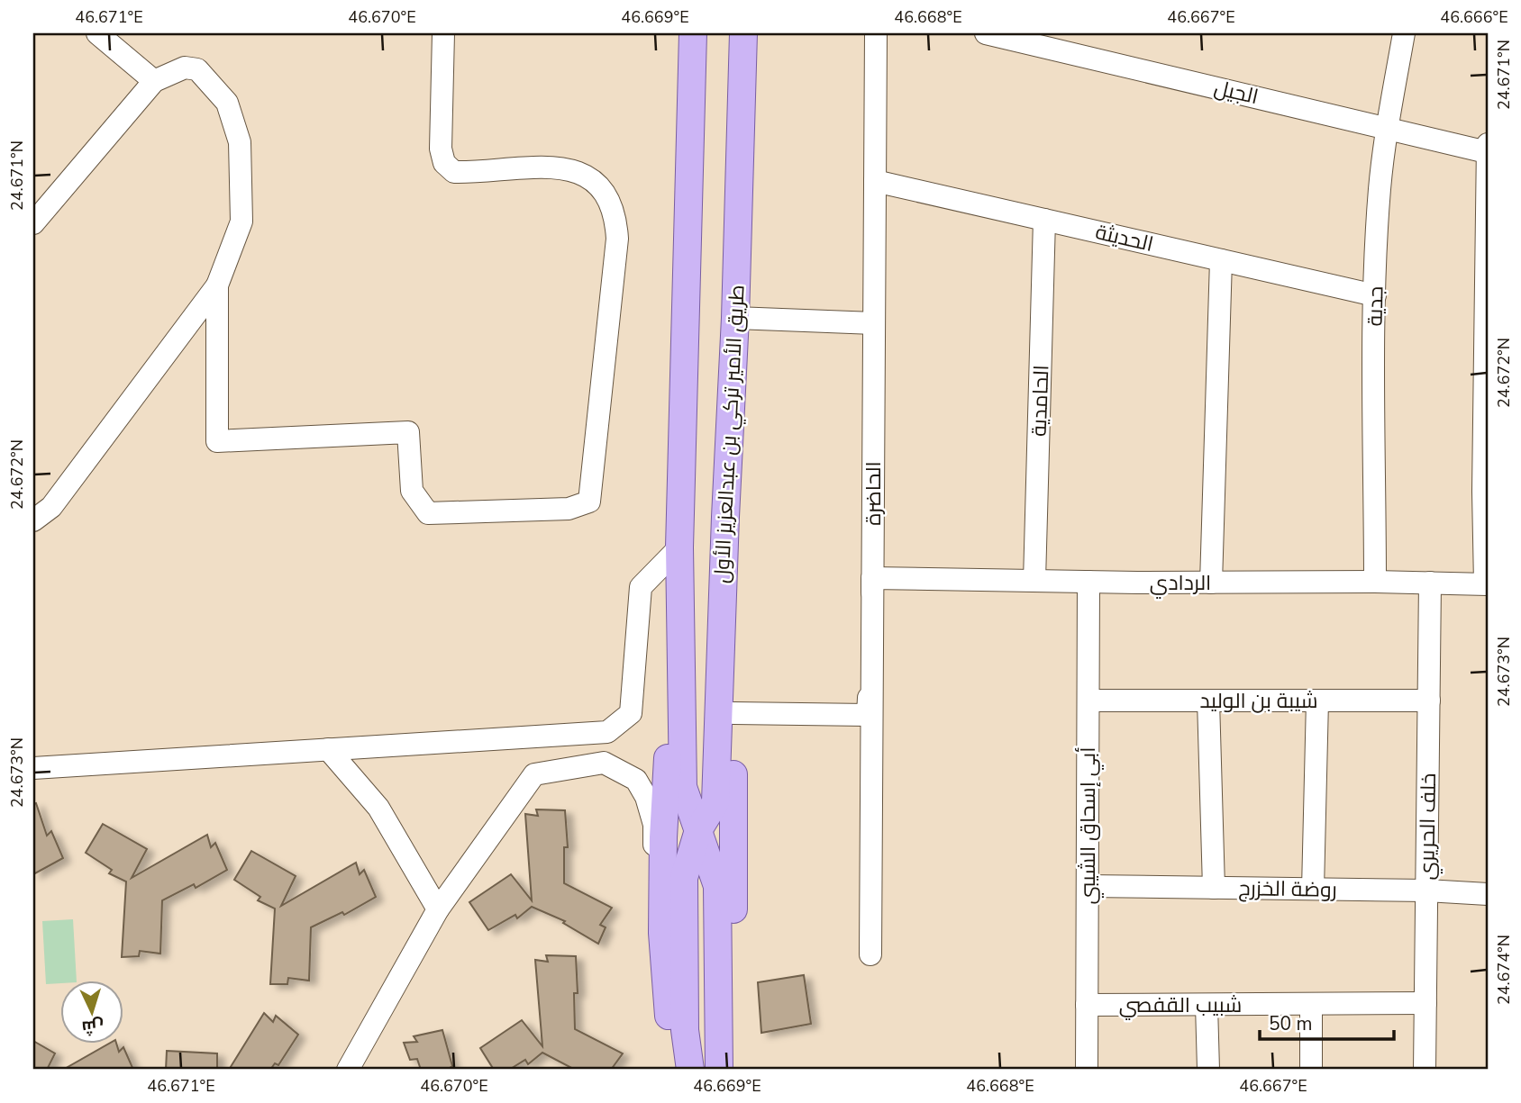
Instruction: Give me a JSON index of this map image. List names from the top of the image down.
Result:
{
  "streets": {
    "main road": ["طريق الأمير تركي بن عبدالعزيز الأول"],
    "street": [
      "الجيل",
      "الحديثة",
      "جدية",
      "الحامدية",
      "الحاضرة",
      "الردادي",
      "شيبة بن الوليد",
      "أبي إسحاق الشيبي",
      "خلف الحريري",
      "روضة الخزرج",
      "شبيب القفصي"
    ]
  },
  "crossings": [
    ["الجيل", "جدية"],
    ["الحديثة", "جدية"],
    ["الحديثة", "الحامدية"],
    ["الحديثة", "الحاضرة"],
    ["جدية", "الردادي"],
    ["الحامدية", "الردادي"],
    ["الحاضرة", "الردادي"],
    ["الردادي", "أبي إسحاق الشيبي"],
    ["الردادي", "خلف الحريري"],
    ["شيبة بن الوليد", "أبي إسحاق الشيبي"],
    ["شيبة بن الوليد", "خلف الحريري"],
    ["أبي إسحاق الشيبي", "روضة الخزرج"],
    ["أبي إسحاق الشيبي", "شبيب القفصي"],
    ["خلف الحريري", "روضة الخزرج"],
    ["خلف الحريري", "شبيب القفصي"]
  ],
  "scale_bar": "50 m",
  "north": "bottom",
  "coordinates": [
    "46.671°E",
    "46.670°E",
    "46.669°E",
    "46.668°E",
    "46.667°E",
    "46.666°E",
    "24.671°N",
    "24.672°N",
    "24.673°N",
    "24.674°N"
  ]
}
